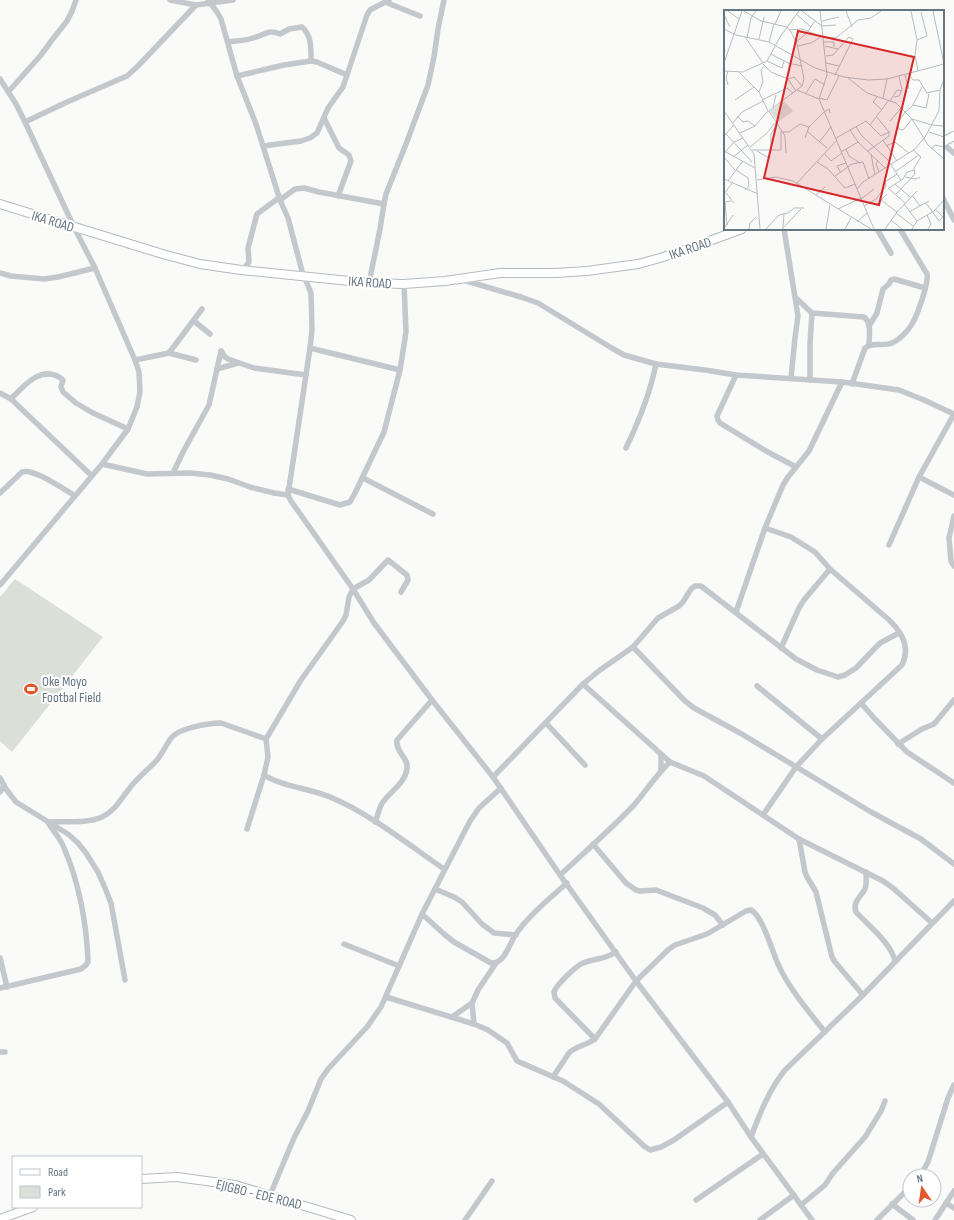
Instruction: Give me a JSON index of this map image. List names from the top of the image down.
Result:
{
  "streets": {
    "street": ["IKA ROAD", "EJIGBO - EDE ROAD"]
  },
  "places": {
    "sports": ["Oke Moyo Footbal Field"]
  },
  "legend": ["Road", "Park"],
  "north": "top"
}
